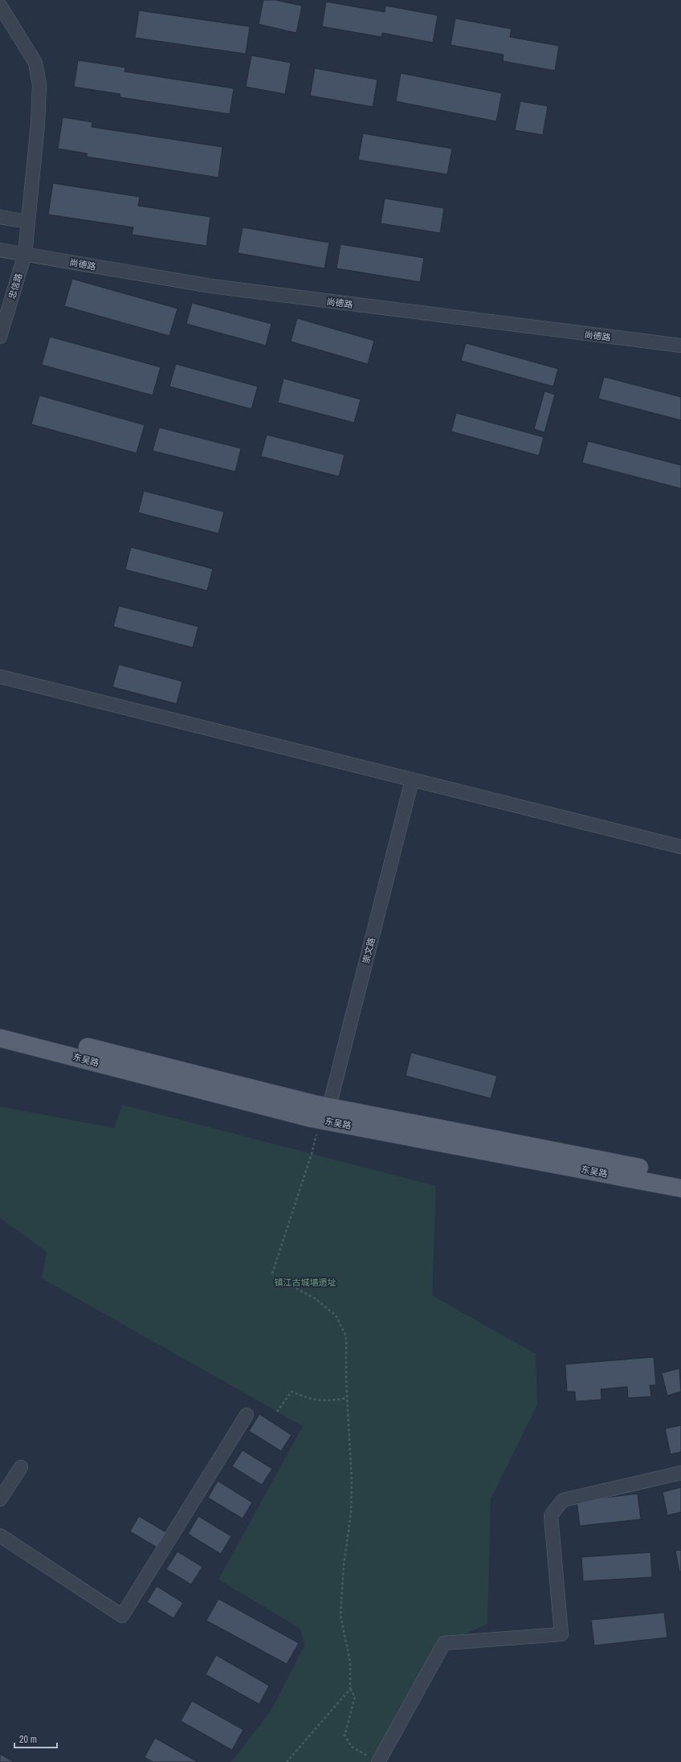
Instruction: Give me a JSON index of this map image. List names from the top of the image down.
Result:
{
  "streets": {
    "main road": ["东吴路"],
    "street": ["尚德路", "忠信路", "崇文路"]
  },
  "crossings": [
    ["尚德路", "忠信路"],
    ["崇文路", "东吴路"]
  ],
  "parks": ["镇江古城墙遗址"],
  "scale_bar": "20 m"
}
